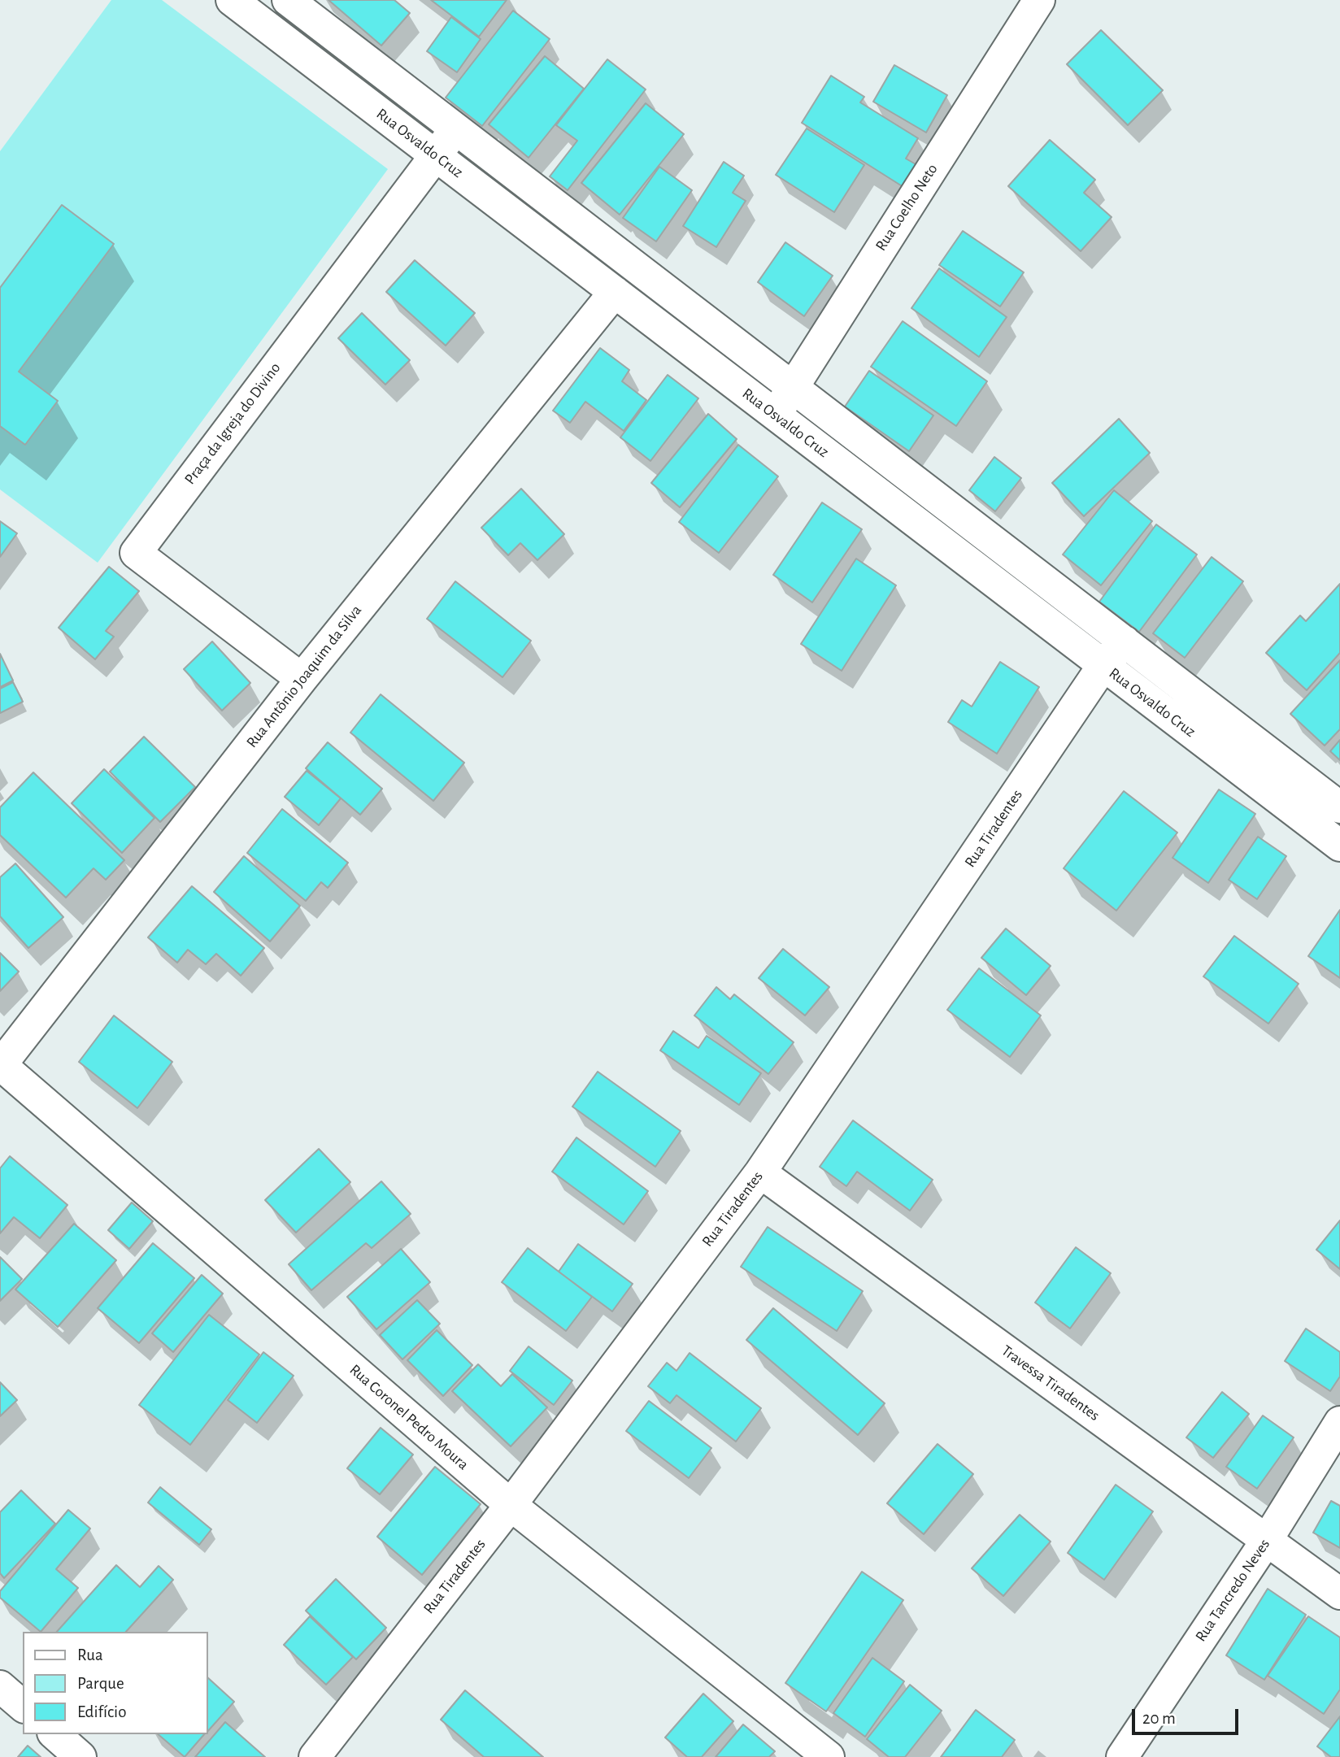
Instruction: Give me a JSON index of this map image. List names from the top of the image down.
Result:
{
  "streets": {
    "street": [
      "Rua Osvaldo Cruz",
      "Rua Coelho Neto",
      "Praça da Igreja do Divino",
      "Rua Antônio Joaquim da Silva",
      "Rua Tiradentes",
      "Travessa Tiradentes",
      "Rua Coronel Pedro Moura",
      "Rua Tancredo Neves"
    ]
  },
  "crossings": [
    ["Rua Osvaldo Cruz", "Rua Coelho Neto"],
    ["Rua Osvaldo Cruz", "Praça da Igreja do Divino"],
    ["Rua Osvaldo Cruz", "Rua Antônio Joaquim da Silva"],
    ["Rua Osvaldo Cruz", "Rua Tiradentes"],
    ["Praça da Igreja do Divino", "Rua Antônio Joaquim da Silva"],
    ["Rua Antônio Joaquim da Silva", "Rua Coronel Pedro Moura"],
    ["Rua Tiradentes", "Travessa Tiradentes"],
    ["Rua Tiradentes", "Rua Coronel Pedro Moura"],
    ["Travessa Tiradentes", "Rua Tancredo Neves"]
  ],
  "legend": ["Rua", "Parque", "Edifício"],
  "scale_bar": "20 m"
}
